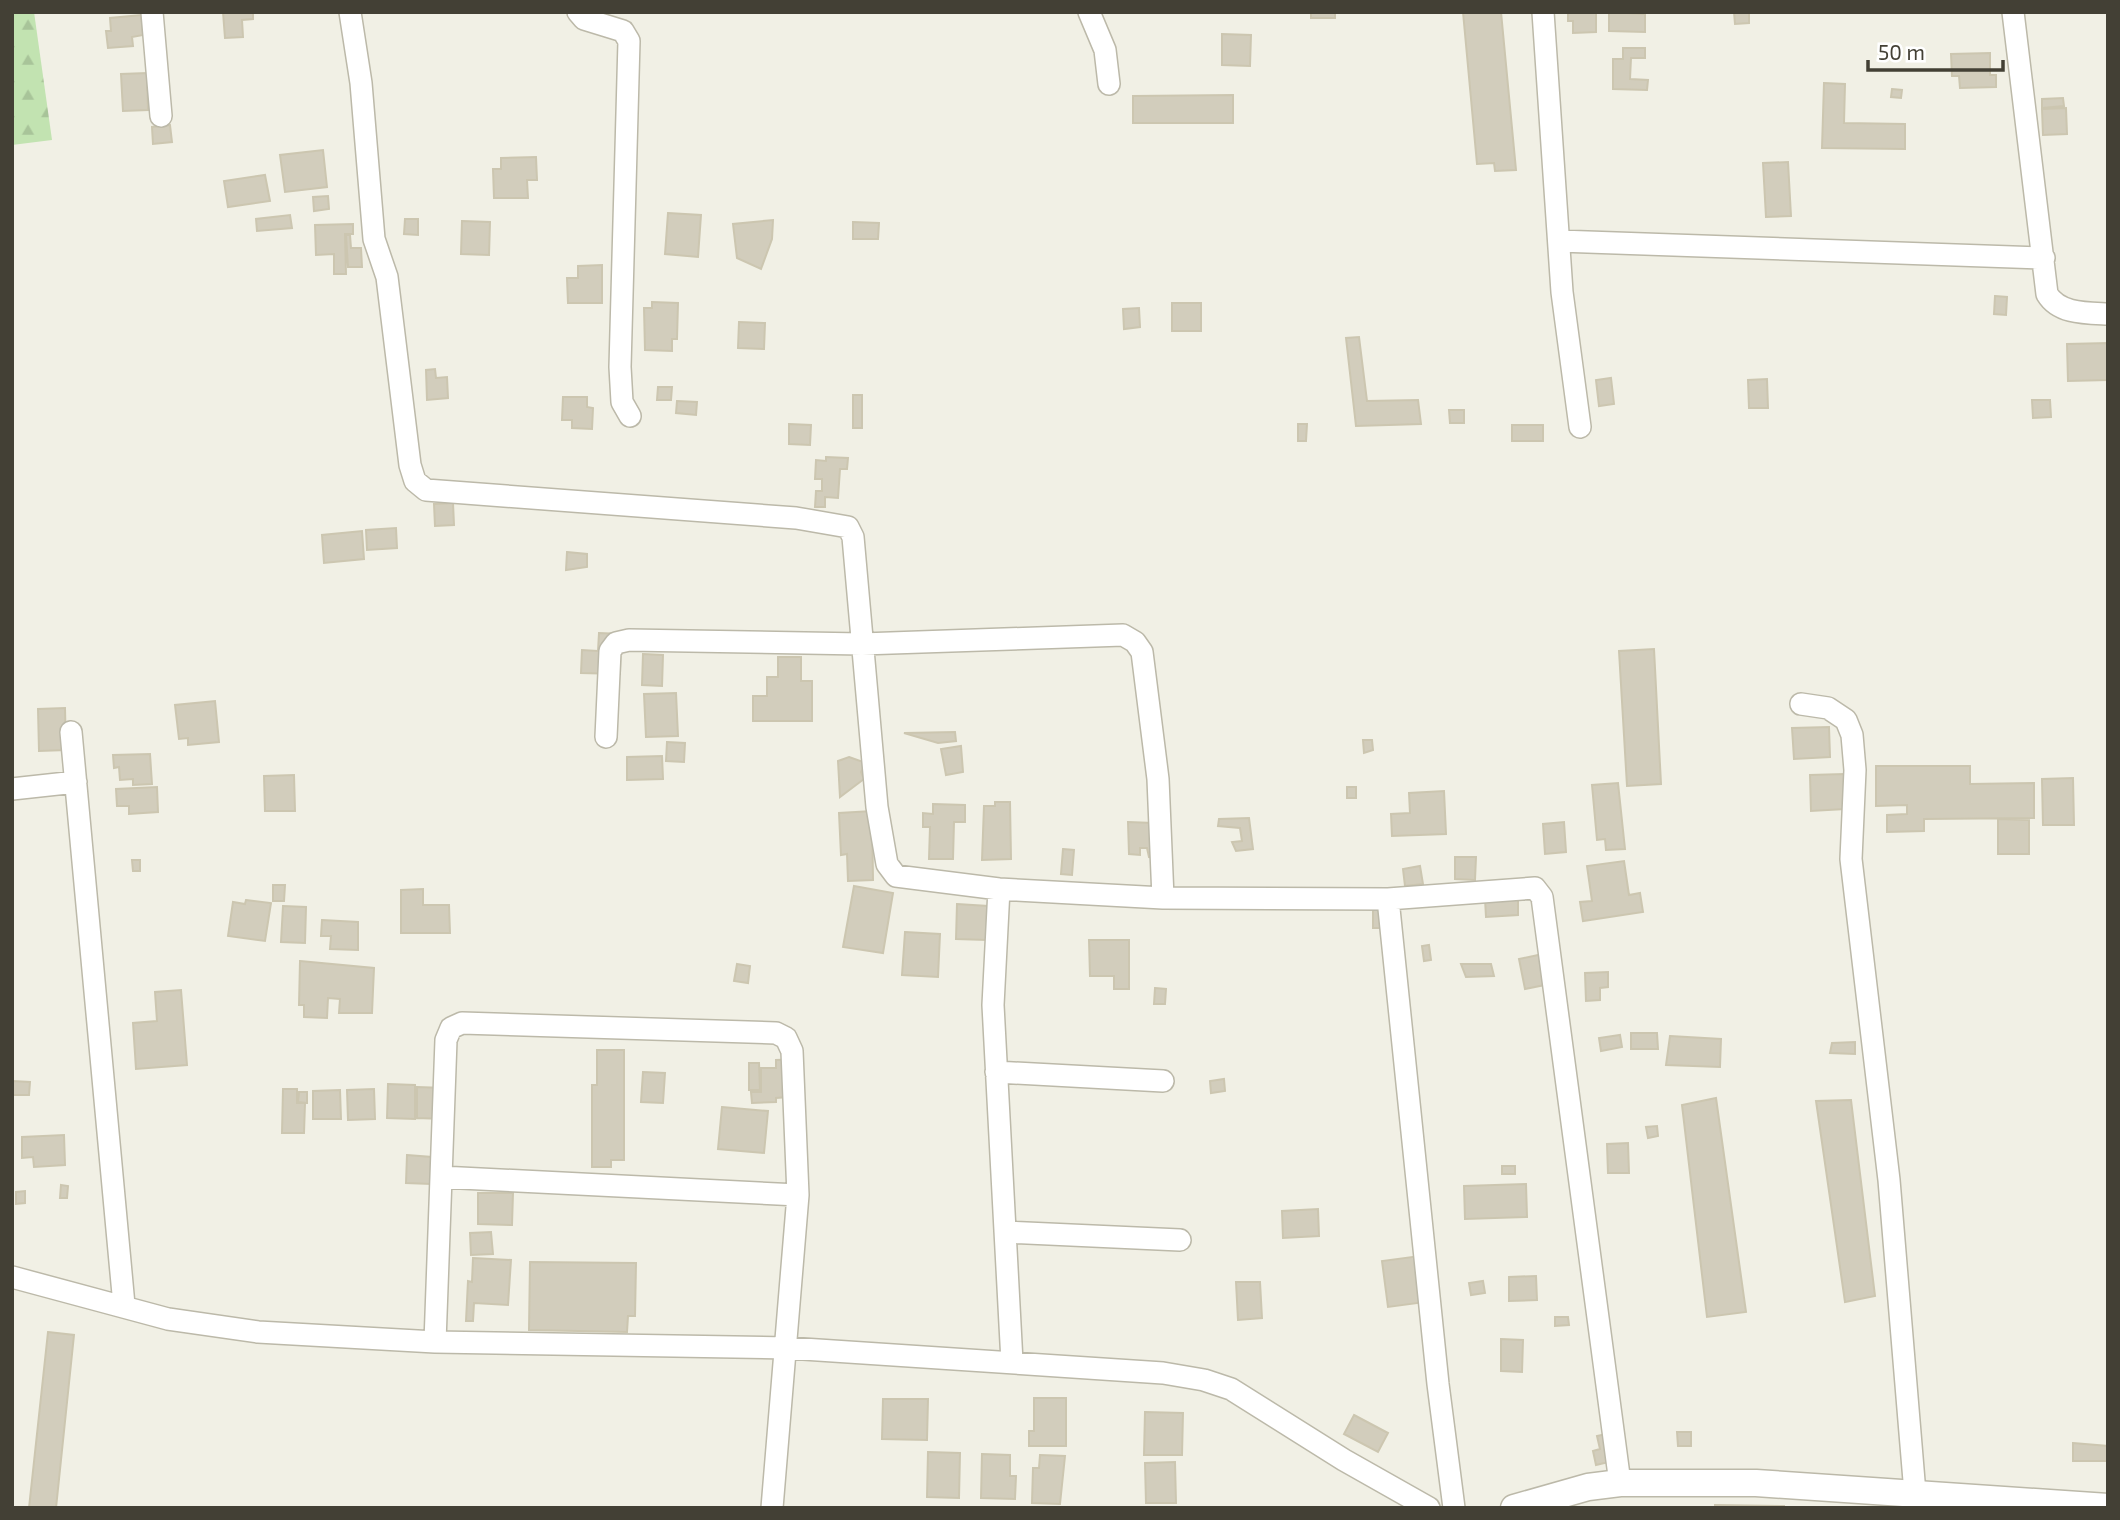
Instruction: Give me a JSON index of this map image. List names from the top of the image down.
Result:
{
  "scale_bar": "50 m"
}
